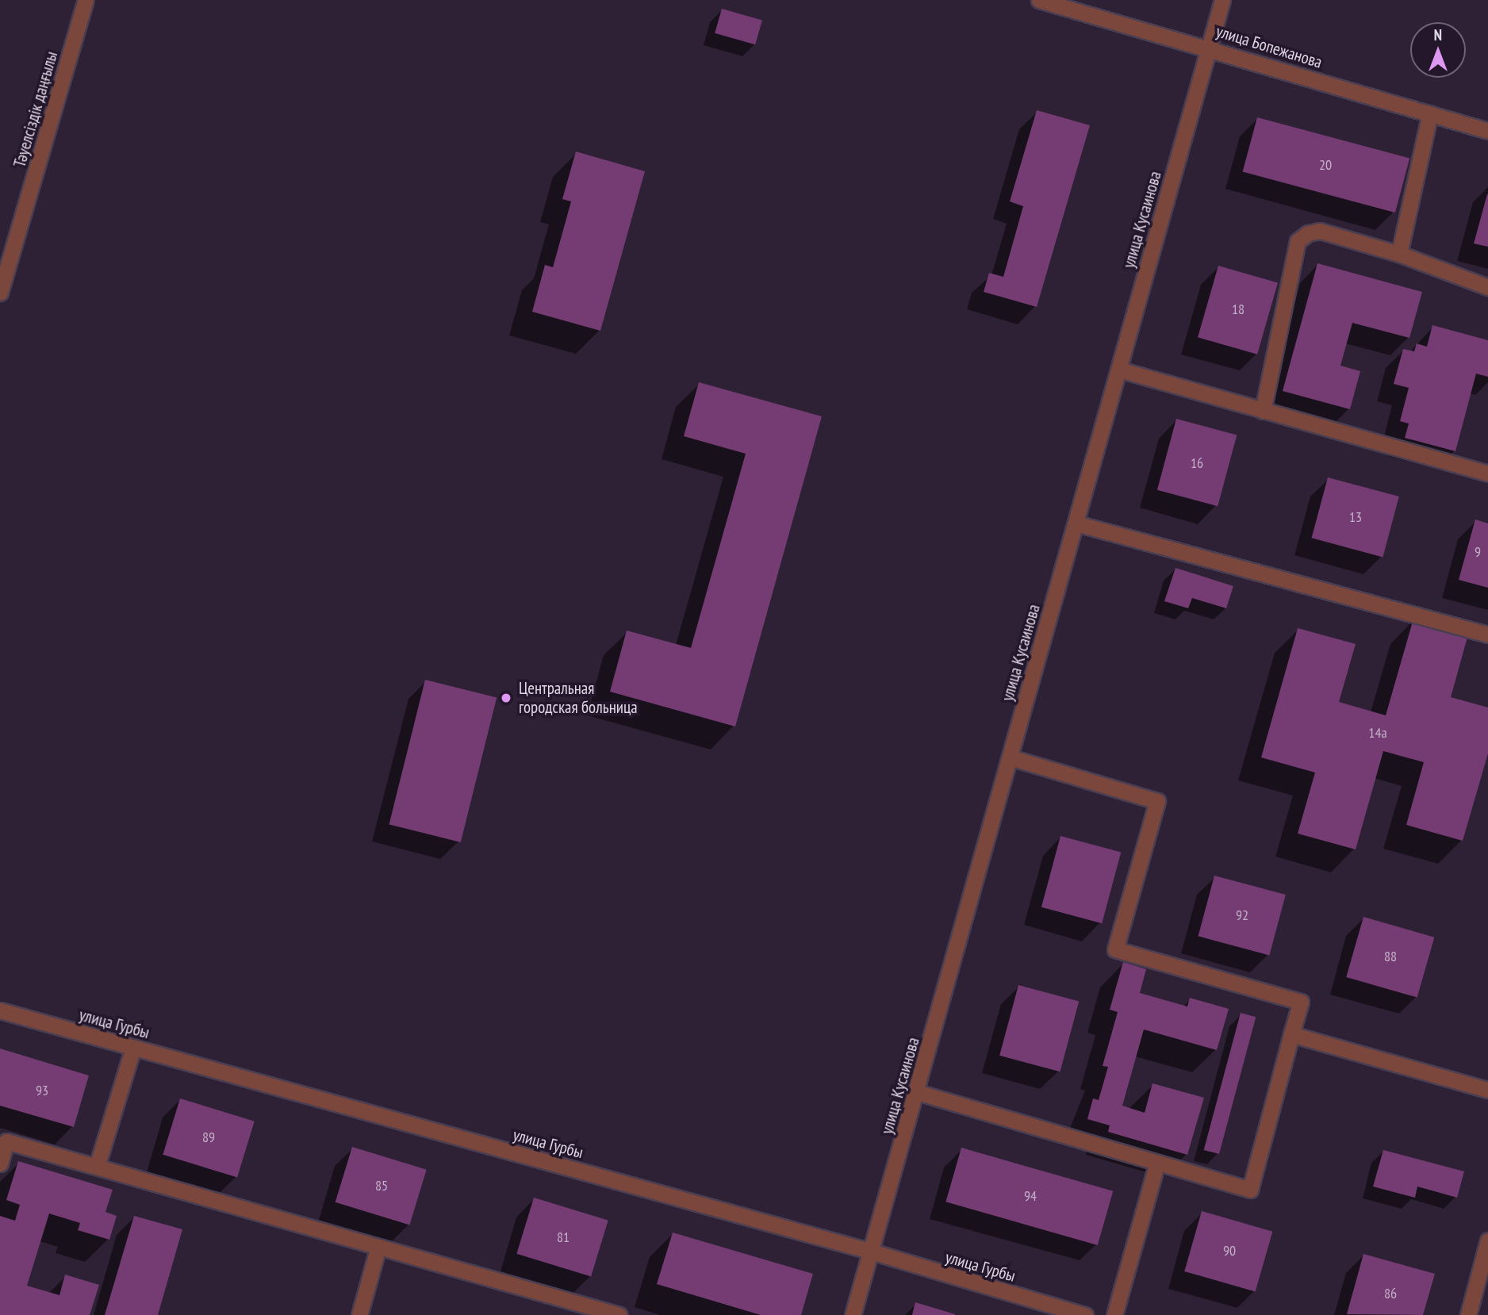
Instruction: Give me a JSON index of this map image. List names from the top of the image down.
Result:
{
  "streets": {
    "street": [
      "улица Бопежанова",
      "Тәуелсіздік даңғылы",
      "улица Кусаинова",
      "улица Гурбы"
    ]
  },
  "crossings": [
    ["улица Бопежанова", "улица Кусаинова"],
    ["улица Кусаинова", "улица Гурбы"]
  ],
  "places": ["Центральная городская больница"],
  "house_numbers": [
    "20",
    "18",
    "16",
    "13",
    "9",
    "14а",
    "92",
    "88",
    "93",
    "89",
    "85",
    "94",
    "81",
    "90",
    "86"
  ],
  "north": "top"
}
